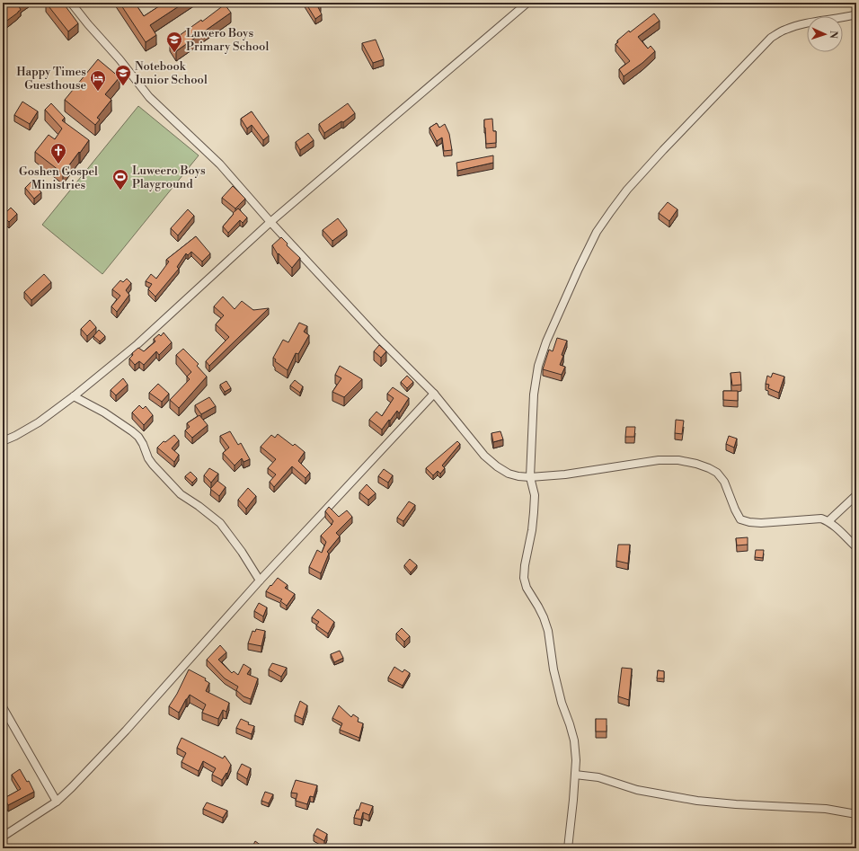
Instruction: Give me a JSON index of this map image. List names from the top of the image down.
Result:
{
  "places": {
    "school or university": ["Luwero Boys Primary School", "Notebook Junior School"],
    "hotel": ["Happy Times Guesthouse"],
    "church": ["Goshen Gospel Ministries"],
    "sports": ["Luweero Boys Playground"]
  },
  "north": "right"
}
